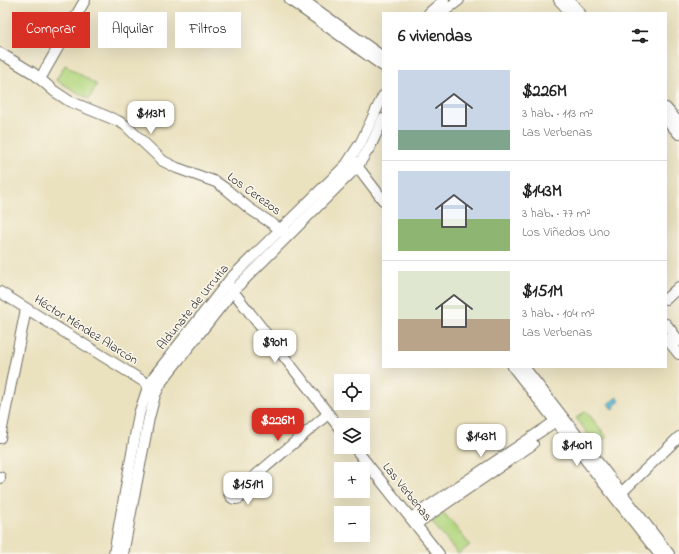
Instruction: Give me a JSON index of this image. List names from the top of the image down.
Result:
{
  "streets": {
    "street": [
      "Los Cerezos",
      "Aldunate de Urrutia",
      "Héctor Méndez Alarcón",
      "Las Verbenas"
    ]
  },
  "crossings": [
    ["Los Cerezos", "Aldunate de Urrutia"],
    ["Aldunate de Urrutia", "Héctor Méndez Alarcón"]
  ],
  "page": {
    "chip": ["Comprar", "Alquilar", "Filtros"],
    "heading": "6 viviendas",
    "list": [
      {
        "name": "$226M",
        "note": "3 hab. · 113 m² · Las Verbenas"
      },
      {
        "name": "$143M",
        "note": "3 hab. · 77 m² · Los Viñedos Uno"
      },
      {
        "name": "$151M",
        "note": "3 hab. · 104 m² · Las Verbenas"
      }
    ],
    "price": [
      "$113M",
      "$90M",
      "$226M",
      "$143M",
      "$140M",
      "$151M"
    ],
    "map_buttons": ["+", "−"]
  }
}
